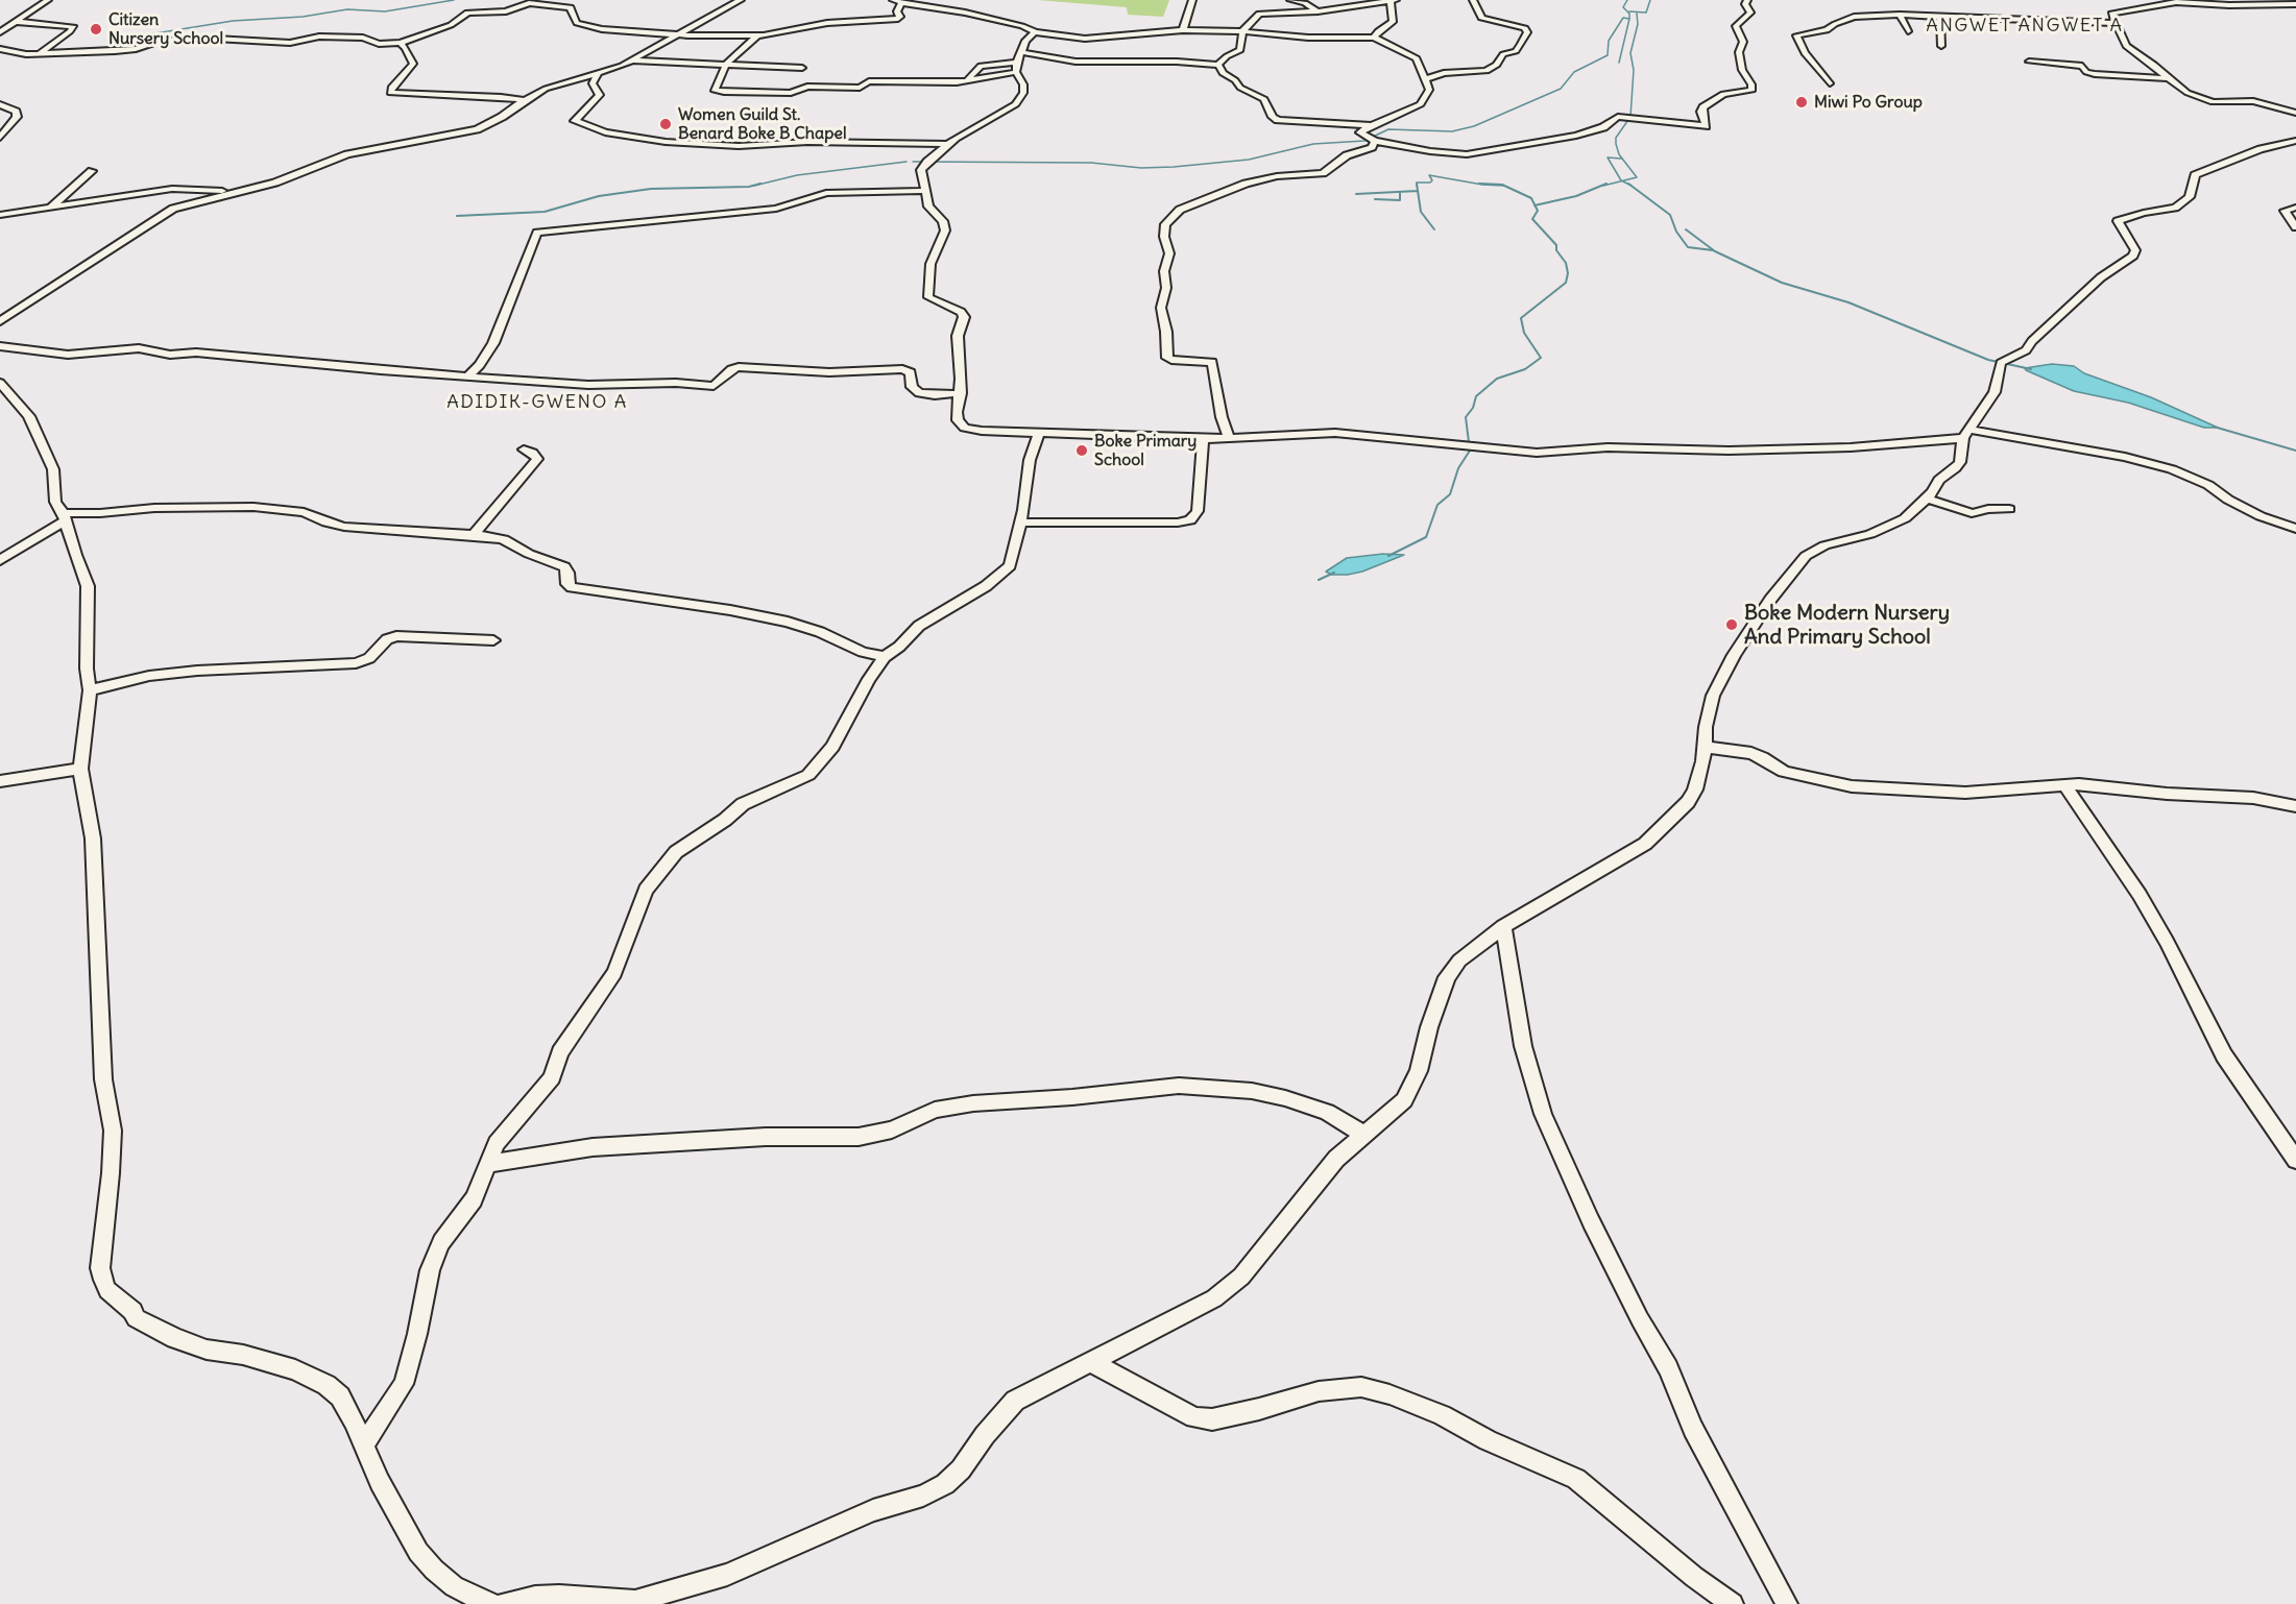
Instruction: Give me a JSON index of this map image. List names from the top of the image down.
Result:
{
  "districts": ["ANGWET ANGWET A", "ADIDIK-GWENO A"],
  "places": [
    "Citizen Nursery School",
    "Miwi Po Group",
    "Women Guild St. Benard Boke B Chapel",
    "Boke Primary School",
    "Boke Modern Nursery And Primary School"
  ]
}
